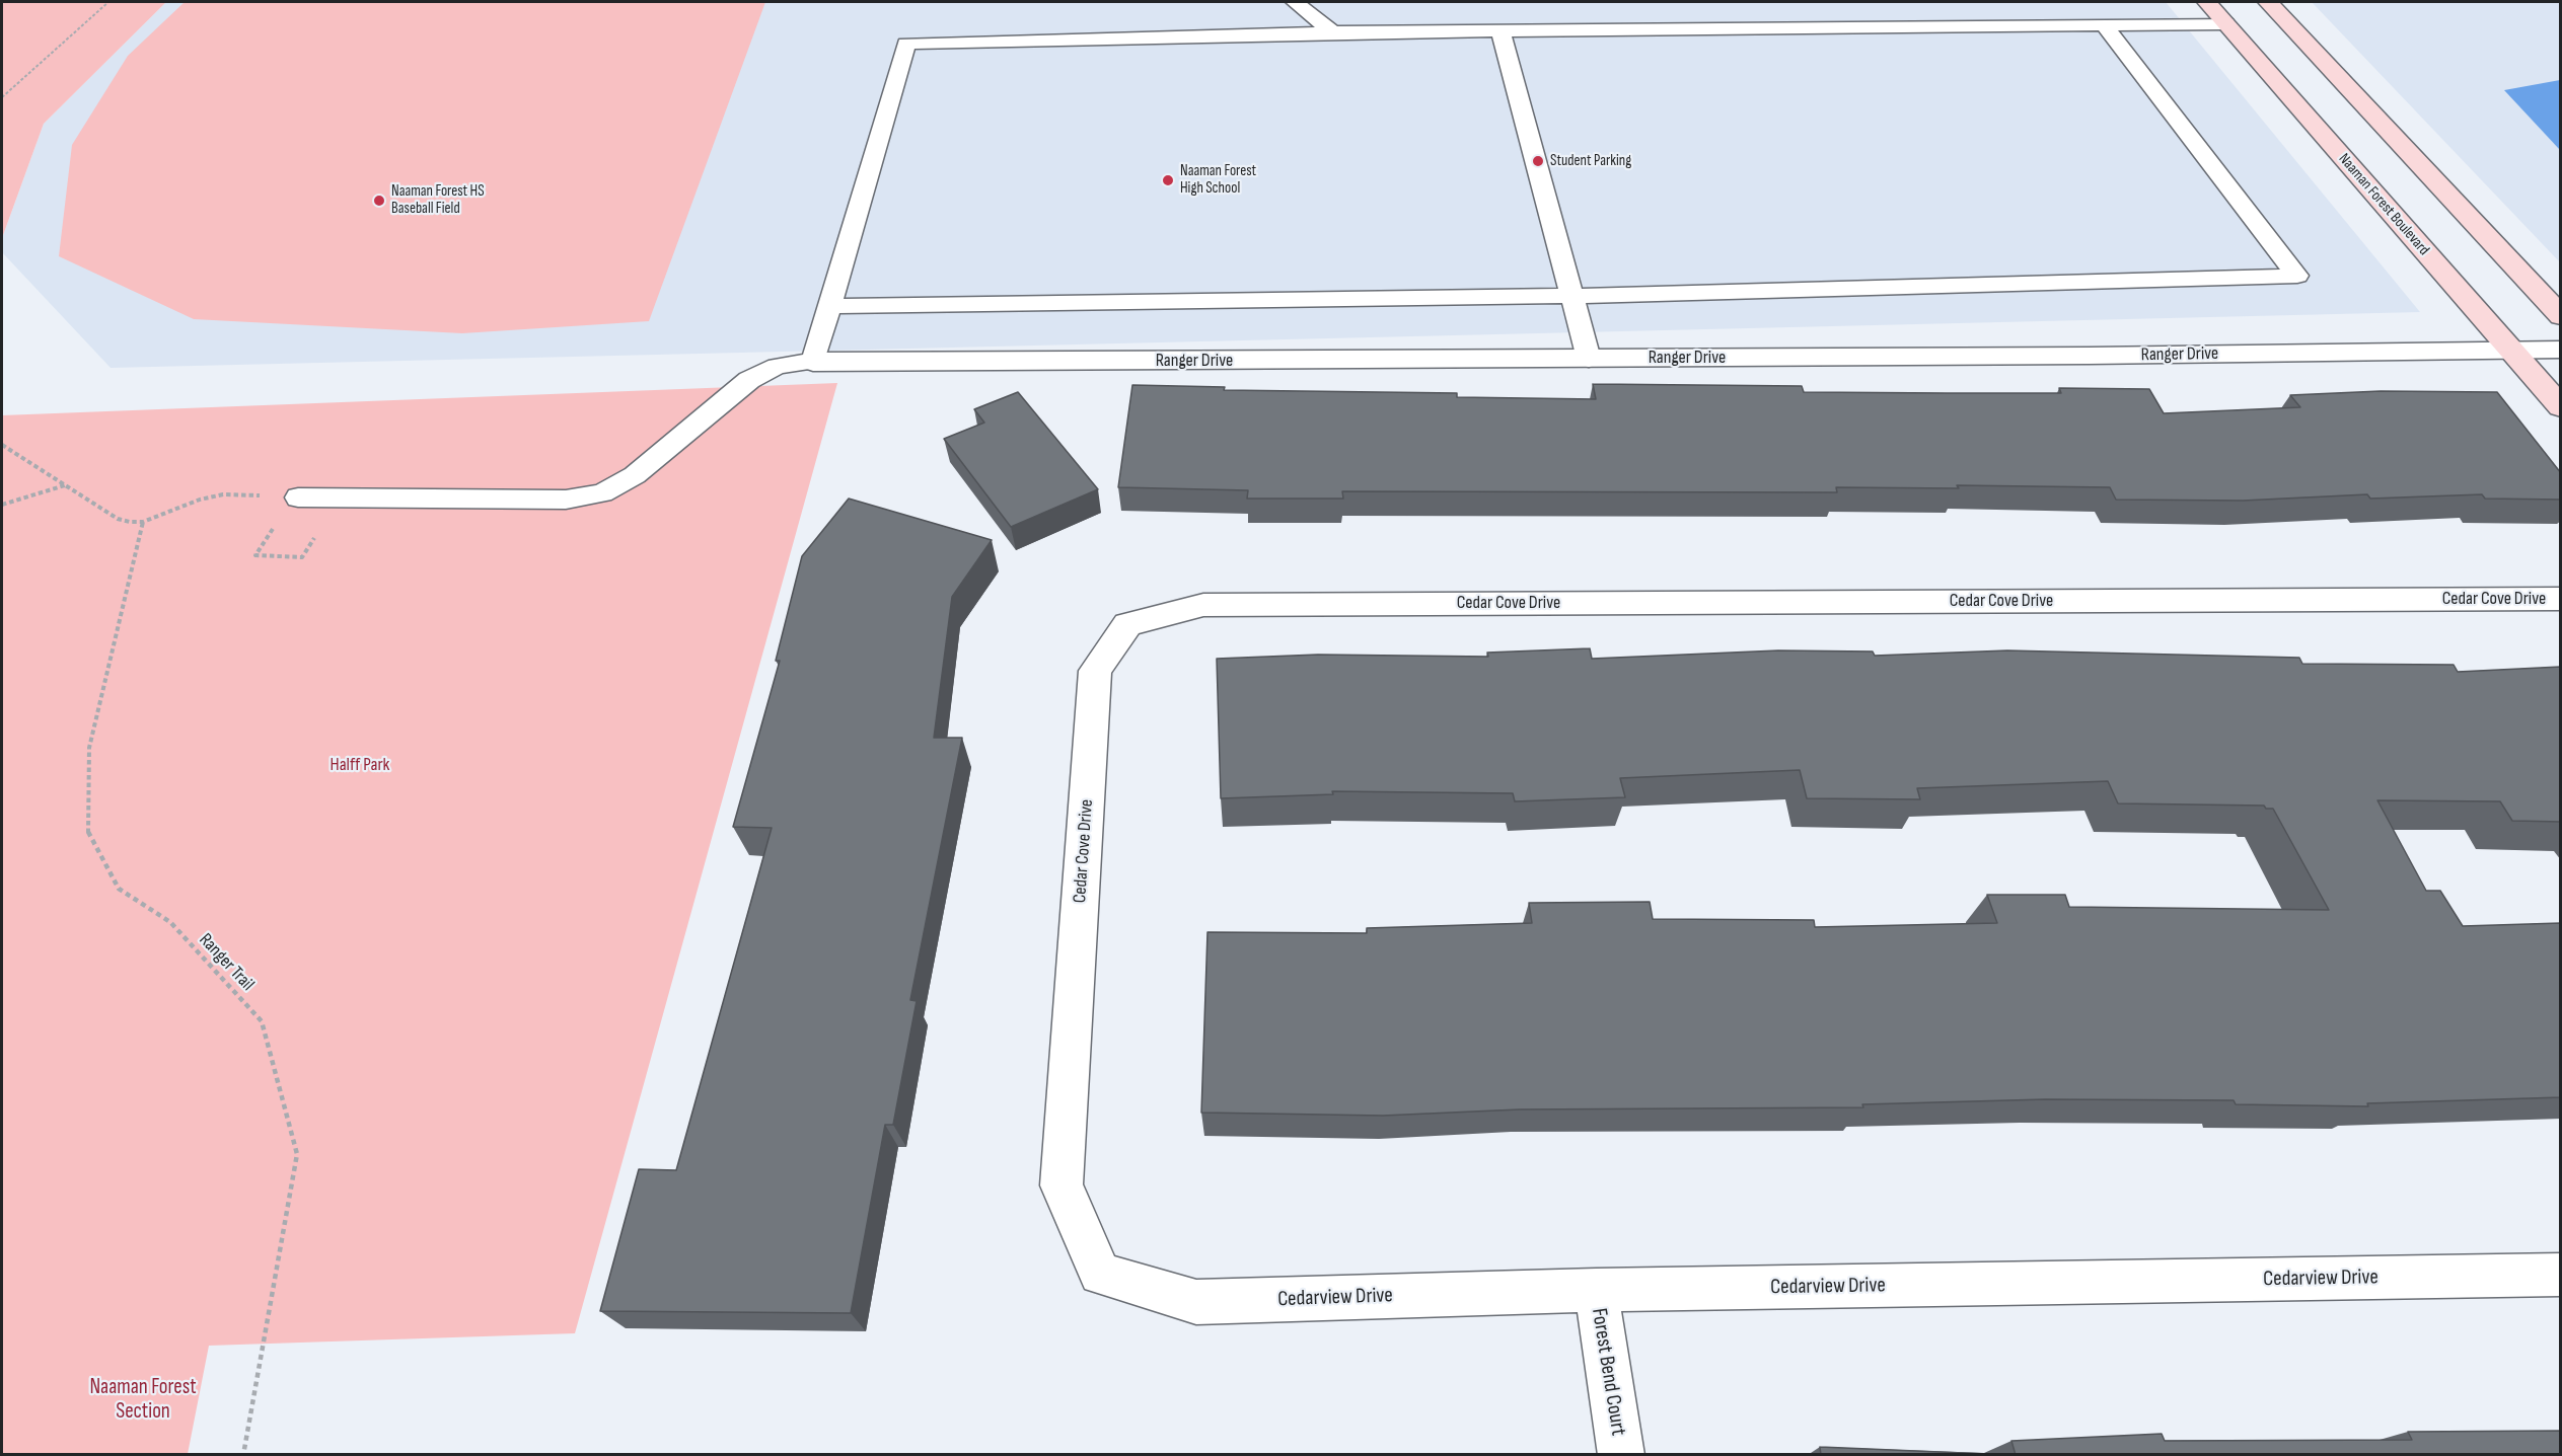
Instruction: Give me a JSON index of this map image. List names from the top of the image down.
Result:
{
  "streets": {
    "main road": ["Naaman Forest Boulevard"],
    "street": [
      "Ranger Drive",
      "Cedar Cove Drive",
      "Cedarview Drive",
      "Forest Bend Court"
    ],
    "path": ["Ranger Trail"]
  },
  "crossings": [
    ["Naaman Forest Boulevard", "Ranger Drive"],
    ["Cedar Cove Drive", "Cedarview Drive"],
    ["Cedarview Drive", "Forest Bend Court"]
  ],
  "parks": ["Halff Park", "Naaman Forest Section"],
  "places": ["Student Parking", "Naaman Forest High School", "Naaman Forest HS Baseball Field"]
}
